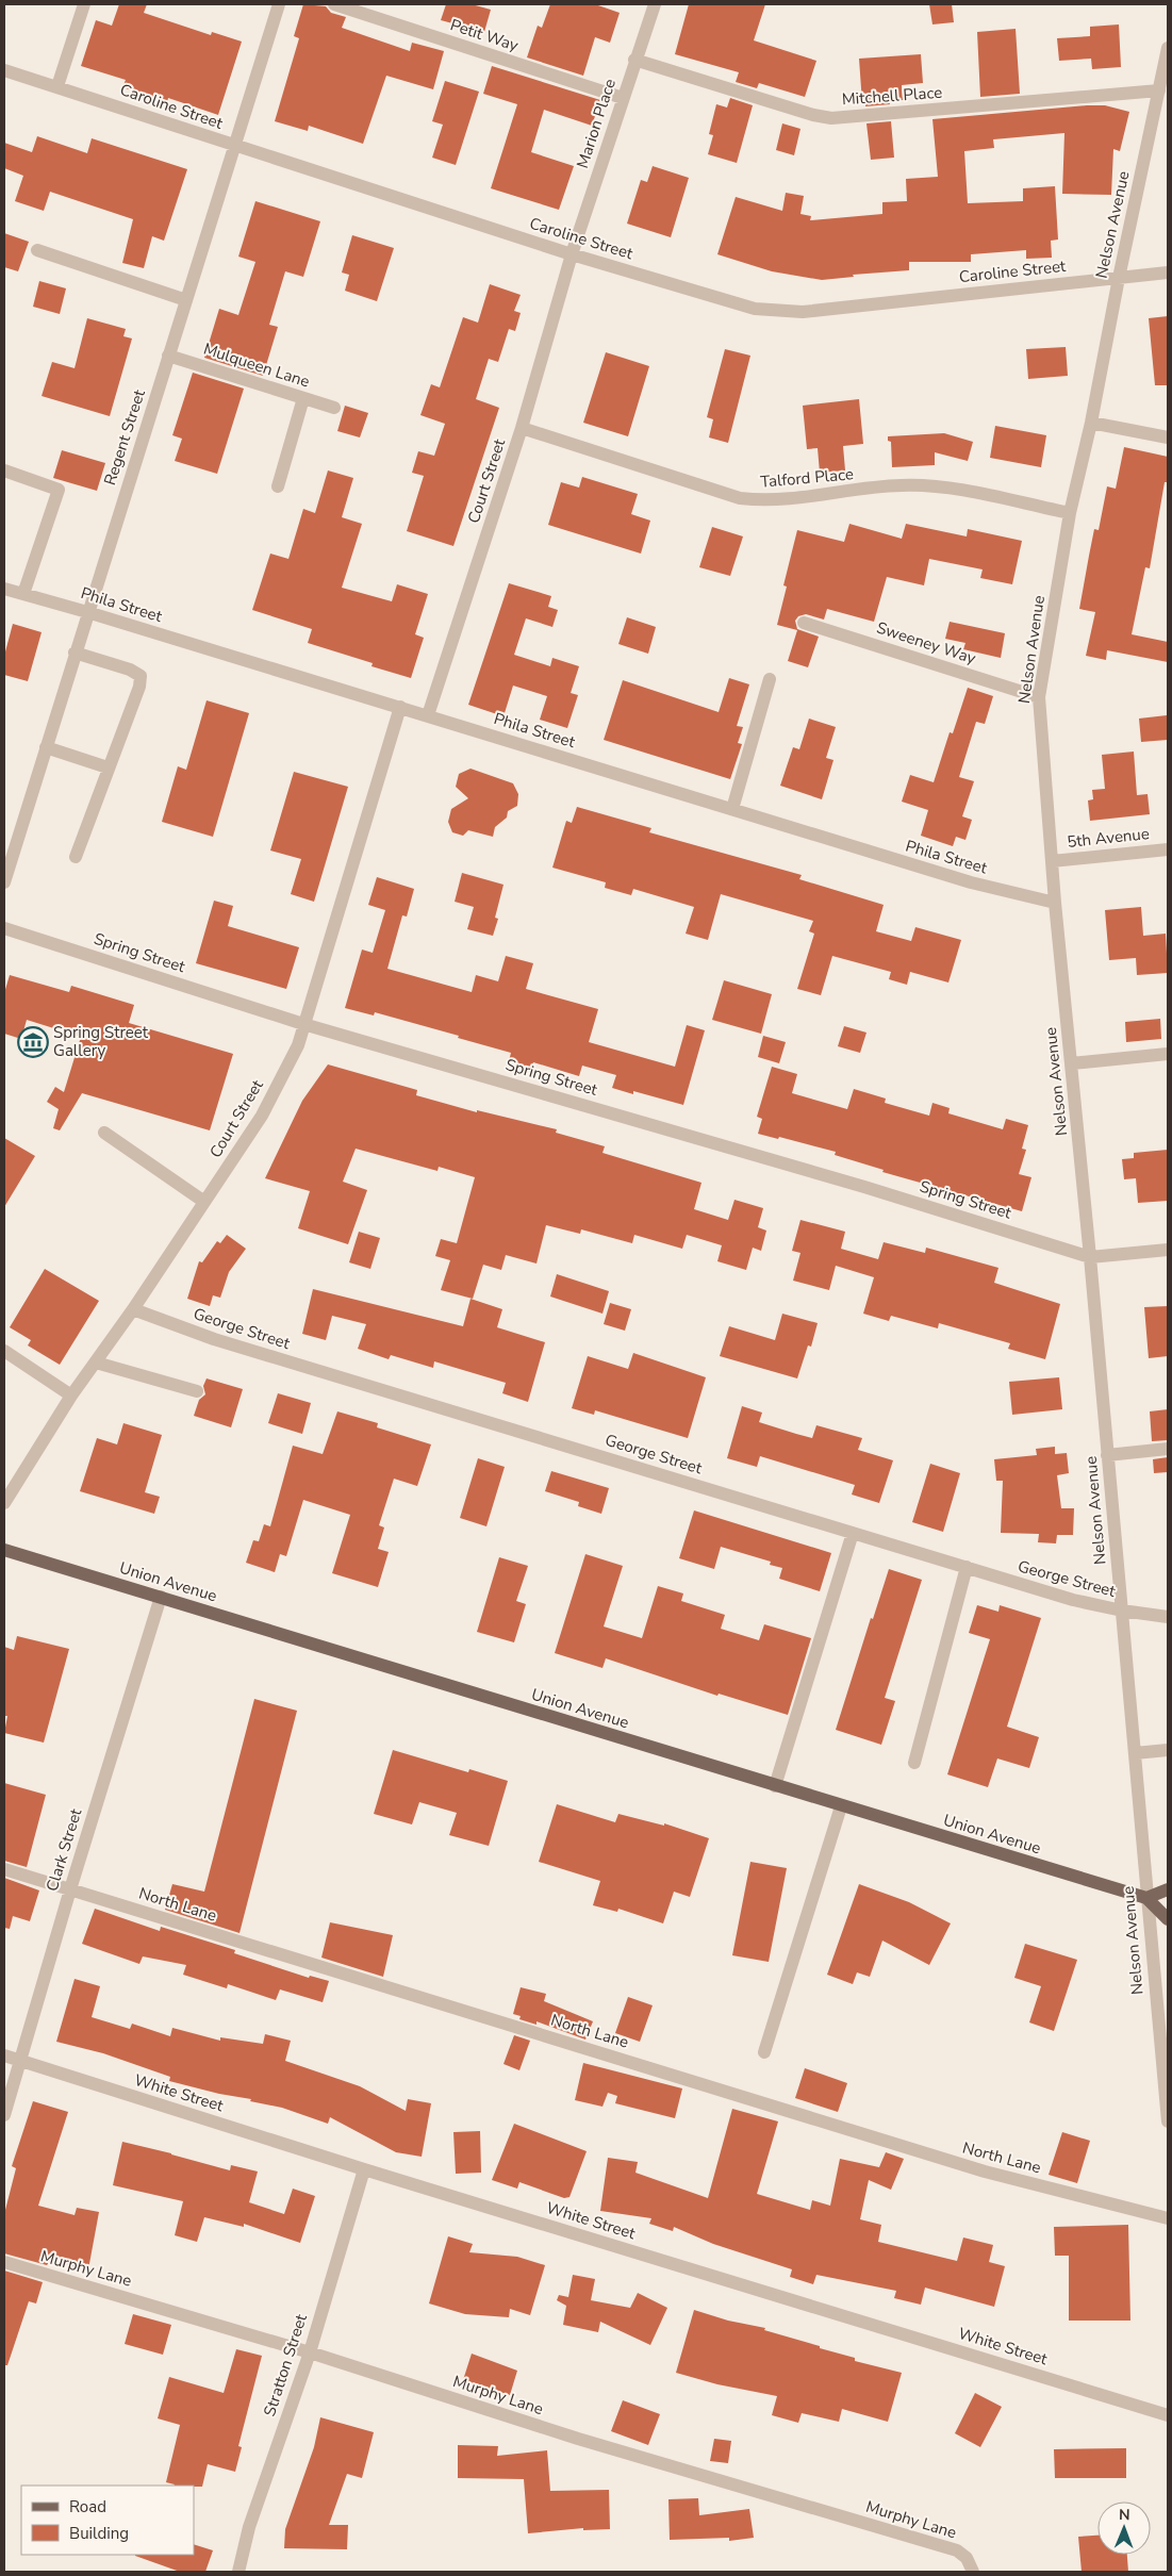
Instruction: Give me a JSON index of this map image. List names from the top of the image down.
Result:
{
  "streets": {
    "main road": ["Union Avenue"],
    "street": [
      "Petit Way",
      "Mitchell Place",
      "Caroline Street",
      "Marion Place",
      "Nelson Avenue",
      "Mulqueen Lane",
      "Regent Street",
      "Talford Place",
      "Court Street",
      "Phila Street",
      "Sweeney Way",
      "5th Avenue",
      "Spring Street",
      "George Street",
      "Clark Street",
      "North Lane",
      "White Street",
      "Murphy Lane",
      "Stratton Street"
    ]
  },
  "crossings": [
    ["Petit Way", "Marion Place"],
    ["Mitchell Place", "Marion Place"],
    ["Mitchell Place", "Nelson Avenue"],
    ["Caroline Street", "Marion Place"],
    ["Caroline Street", "Nelson Avenue"],
    ["Caroline Street", "Regent Street"],
    ["Caroline Street", "Court Street"],
    ["Marion Place", "Court Street"],
    ["Nelson Avenue", "Talford Place"],
    ["Nelson Avenue", "Phila Street"],
    ["Nelson Avenue", "Sweeney Way"],
    ["Nelson Avenue", "5th Avenue"],
    ["Nelson Avenue", "Spring Street"],
    ["Nelson Avenue", "George Street"],
    ["Nelson Avenue", "Union Avenue"],
    ["Mulqueen Lane", "Regent Street"],
    ["Regent Street", "Phila Street"],
    ["Talford Place", "Court Street"],
    ["Court Street", "Phila Street"],
    ["Court Street", "Spring Street"],
    ["Court Street", "George Street"],
    ["Union Avenue", "Clark Street"],
    ["Clark Street", "North Lane"],
    ["Clark Street", "White Street"],
    ["White Street", "Stratton Street"],
    ["Murphy Lane", "Stratton Street"]
  ],
  "places": {
    "museum": ["Spring Street Gallery"]
  },
  "legend": ["Road", "Building"],
  "north": "top"
}
